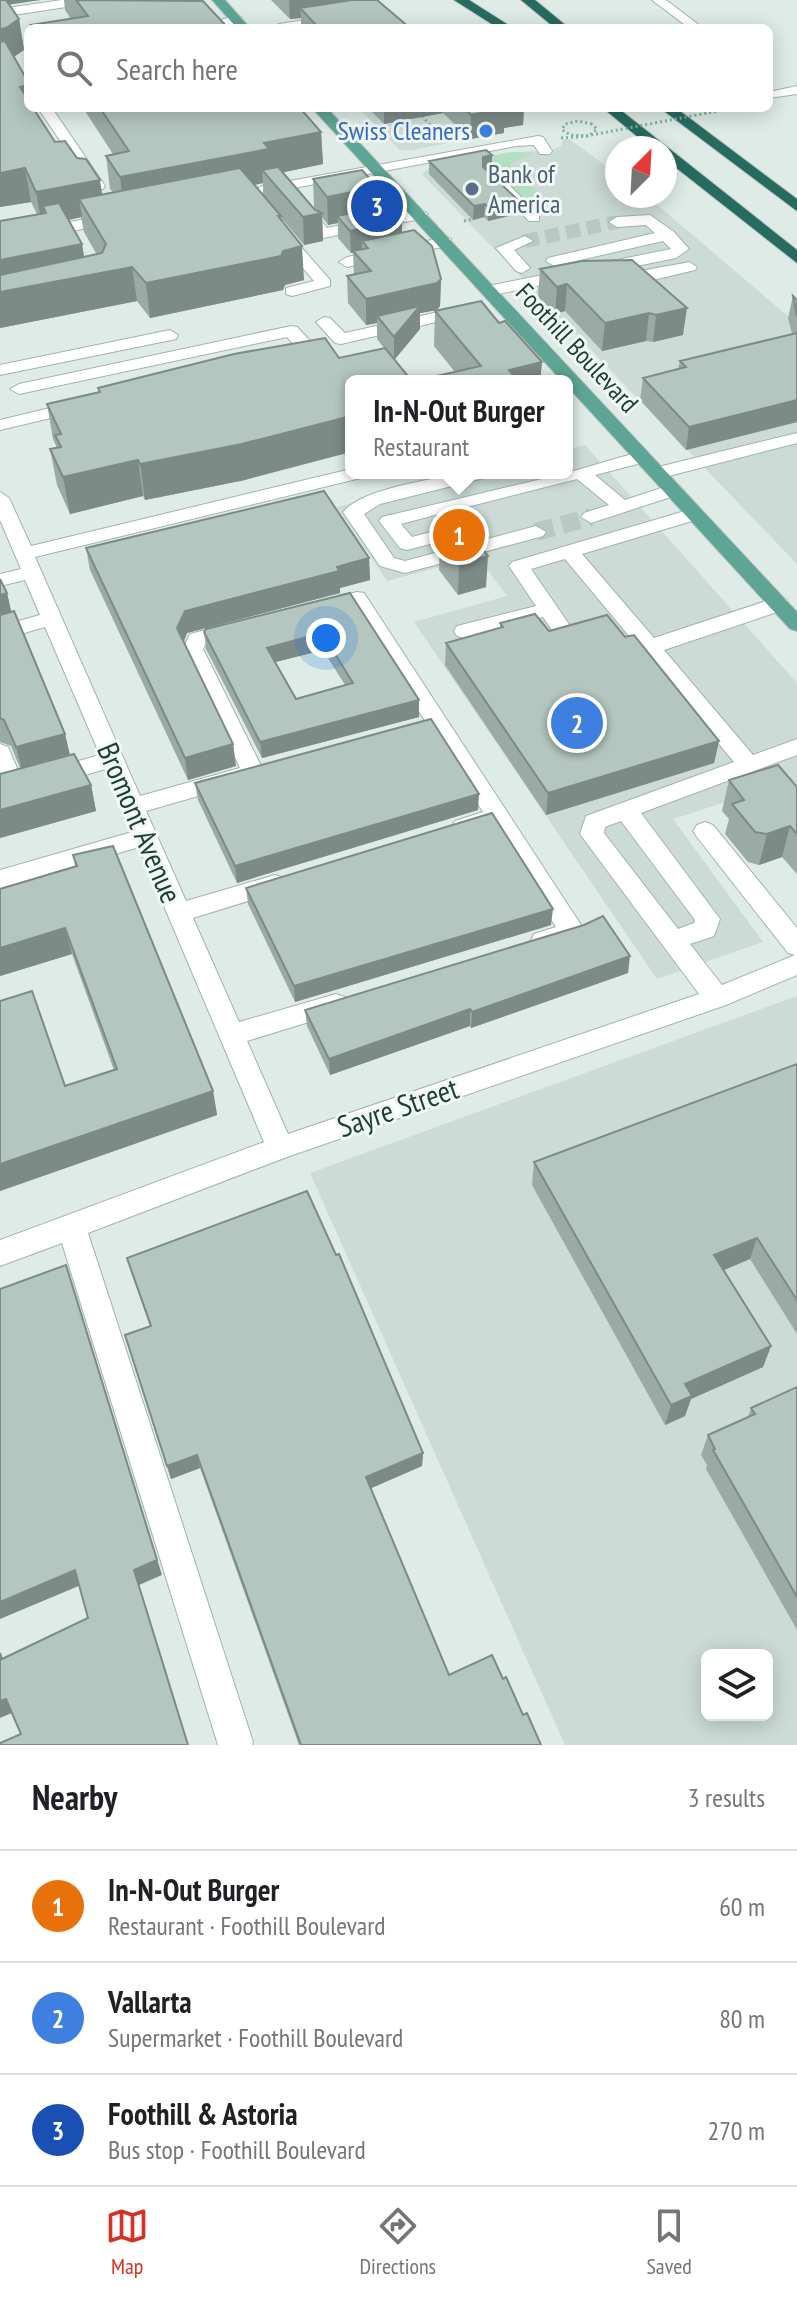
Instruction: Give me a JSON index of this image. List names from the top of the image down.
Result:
{
  "streets": {
    "main road": ["Foothill Boulevard"],
    "street": ["Bromont Avenue", "Sayre Street"]
  },
  "crossings": [
    ["Bromont Avenue", "Sayre Street"]
  ],
  "places": ["Swiss Cleaners", "Bank of America"],
  "north": "top right",
  "page": {
    "search": "Search here",
    "pins": ["3", "1", "2"],
    "popup": ["In-N-Out Burger", "Restaurant"],
    "heading": ["Nearby", "3 results"],
    "list": [
      {
        "mark": "1",
        "name": "In-N-Out Burger",
        "note": "Restaurant · Foothill Boulevard",
        "value": "60 m"
      },
      {
        "mark": "2",
        "name": "Vallarta",
        "note": "Supermarket · Foothill Boulevard",
        "value": "80 m"
      },
      {
        "mark": "3",
        "name": "Foothill & Astoria",
        "note": "Bus stop · Foothill Boulevard",
        "value": "270 m"
      }
    ],
    "nav": ["Map", "Directions", "Saved"]
  }
}
